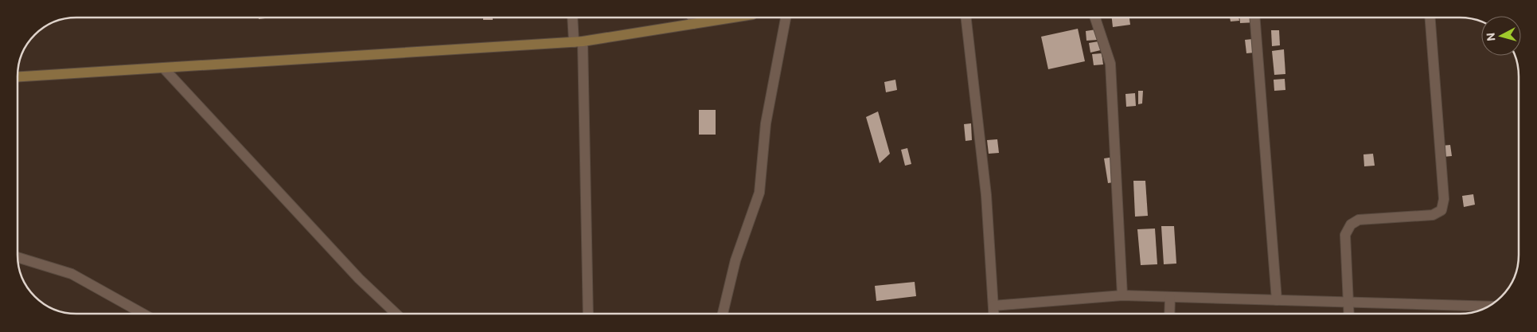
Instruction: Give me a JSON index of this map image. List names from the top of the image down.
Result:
{
  "north": "left"
}
